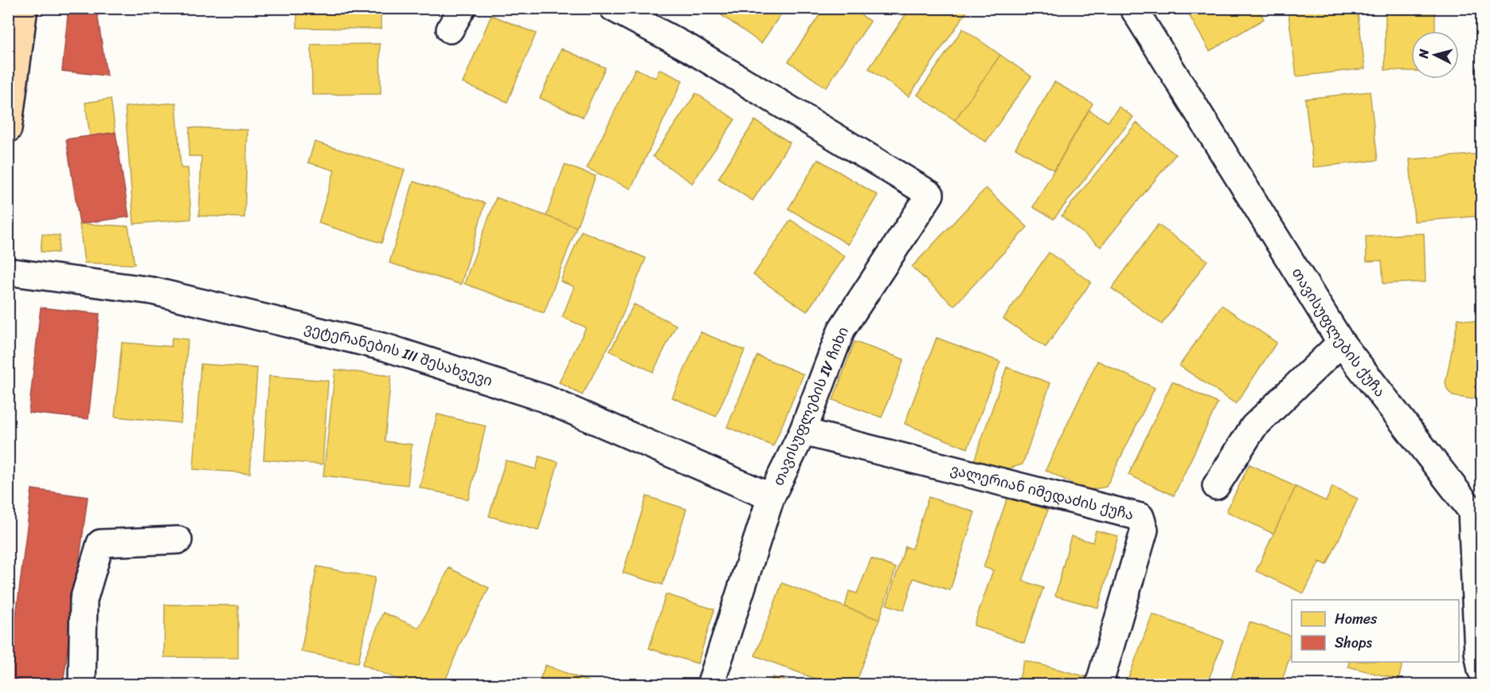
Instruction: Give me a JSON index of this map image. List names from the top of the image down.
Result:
{
  "streets": {
    "street": [
      "თავისუფლების ქუჩა",
      "ვეტერანების III შესახვევი",
      "თავისუფლების IV ჩიხი",
      "ვალერიან იმედაძის ქუჩა"
    ]
  },
  "crossings": [
    ["ვეტერანების III შესახვევი", "თავისუფლების IV ჩიხი"],
    ["თავისუფლების IV ჩიხი", "ვალერიან იმედაძის ქუჩა"]
  ],
  "legend": ["Homes", "Shops"],
  "north": "left"
}
